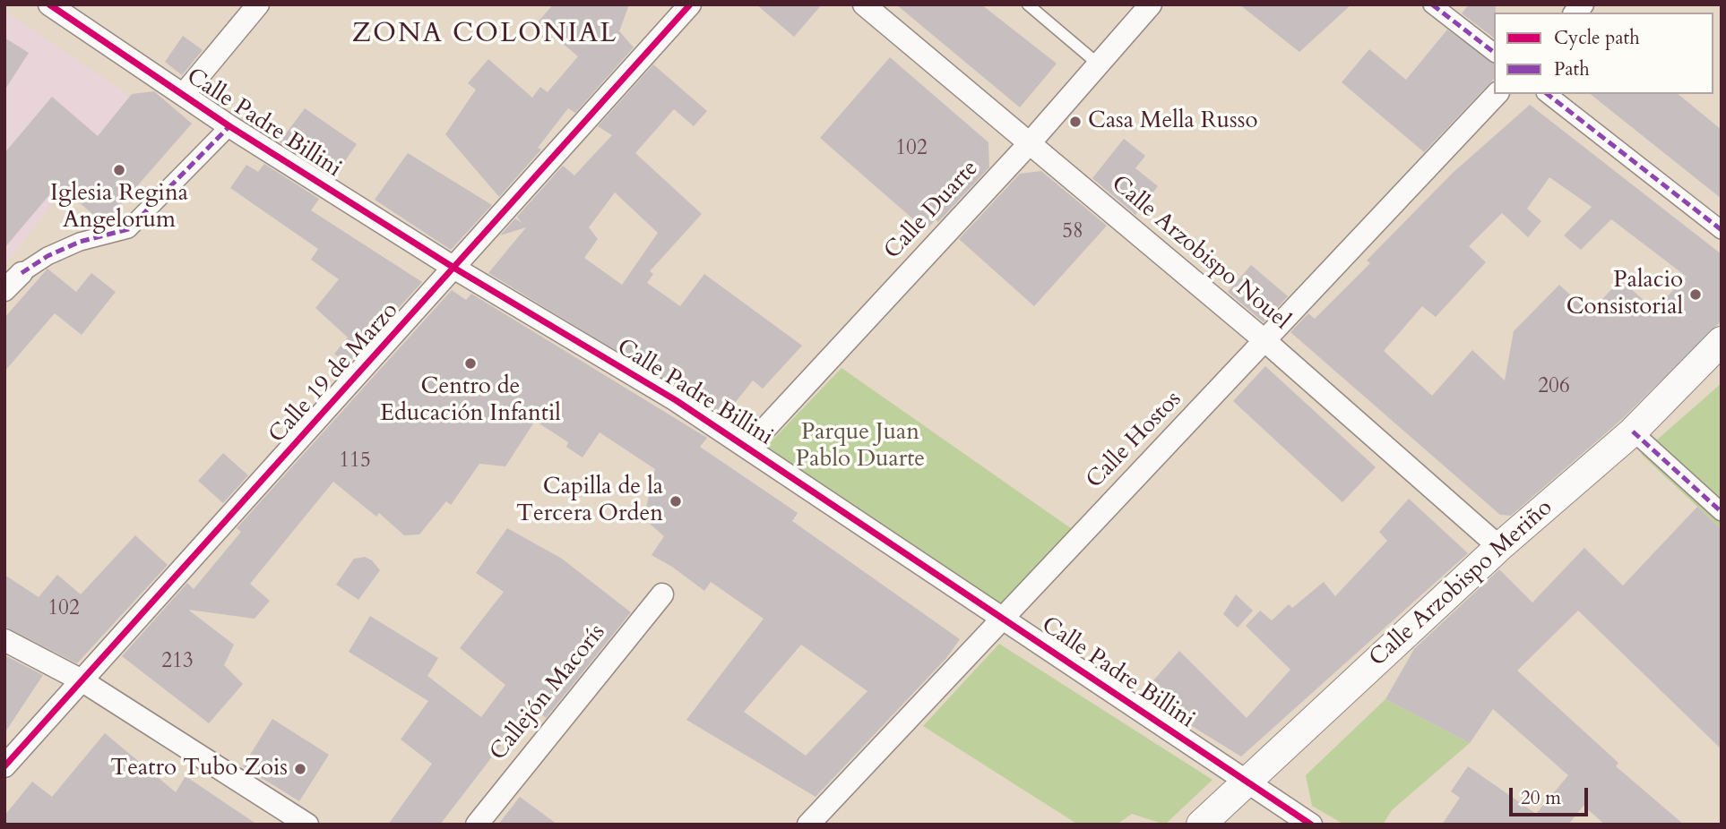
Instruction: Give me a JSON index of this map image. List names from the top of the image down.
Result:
{
  "streets": {
    "street": [
      "Calle Padre Billini",
      "Calle Duarte",
      "Calle Arzobispo Nouel",
      "Calle 19 de Marzo",
      "Calle Hostos",
      "Calle Arzobispo Meriño",
      "Callejón Macorís"
    ]
  },
  "crossings": [
    ["Calle Padre Billini", "Calle Duarte"],
    ["Calle Padre Billini", "Calle 19 de Marzo"],
    ["Calle Padre Billini", "Calle Hostos"],
    ["Calle Padre Billini", "Calle Arzobispo Meriño"],
    ["Calle Duarte", "Calle Arzobispo Nouel"],
    ["Calle Arzobispo Nouel", "Calle Hostos"],
    ["Calle Arzobispo Nouel", "Calle Arzobispo Meriño"]
  ],
  "districts": ["ZONA COLONIAL"],
  "parks": ["Parque Juan Pablo Duarte"],
  "places": [
    "Casa Mella Russo",
    "Iglesia Regina Angelorum",
    "Palacio Consistorial",
    "Centro de Educación Infantil",
    "Capilla de la Tercera Orden",
    "Teatro Tubo Zois"
  ],
  "house_numbers": [
    "102",
    "58",
    "206",
    "115",
    "102",
    "213"
  ],
  "legend": ["Cycle path", "Path"],
  "scale_bar": "20 m"
}
